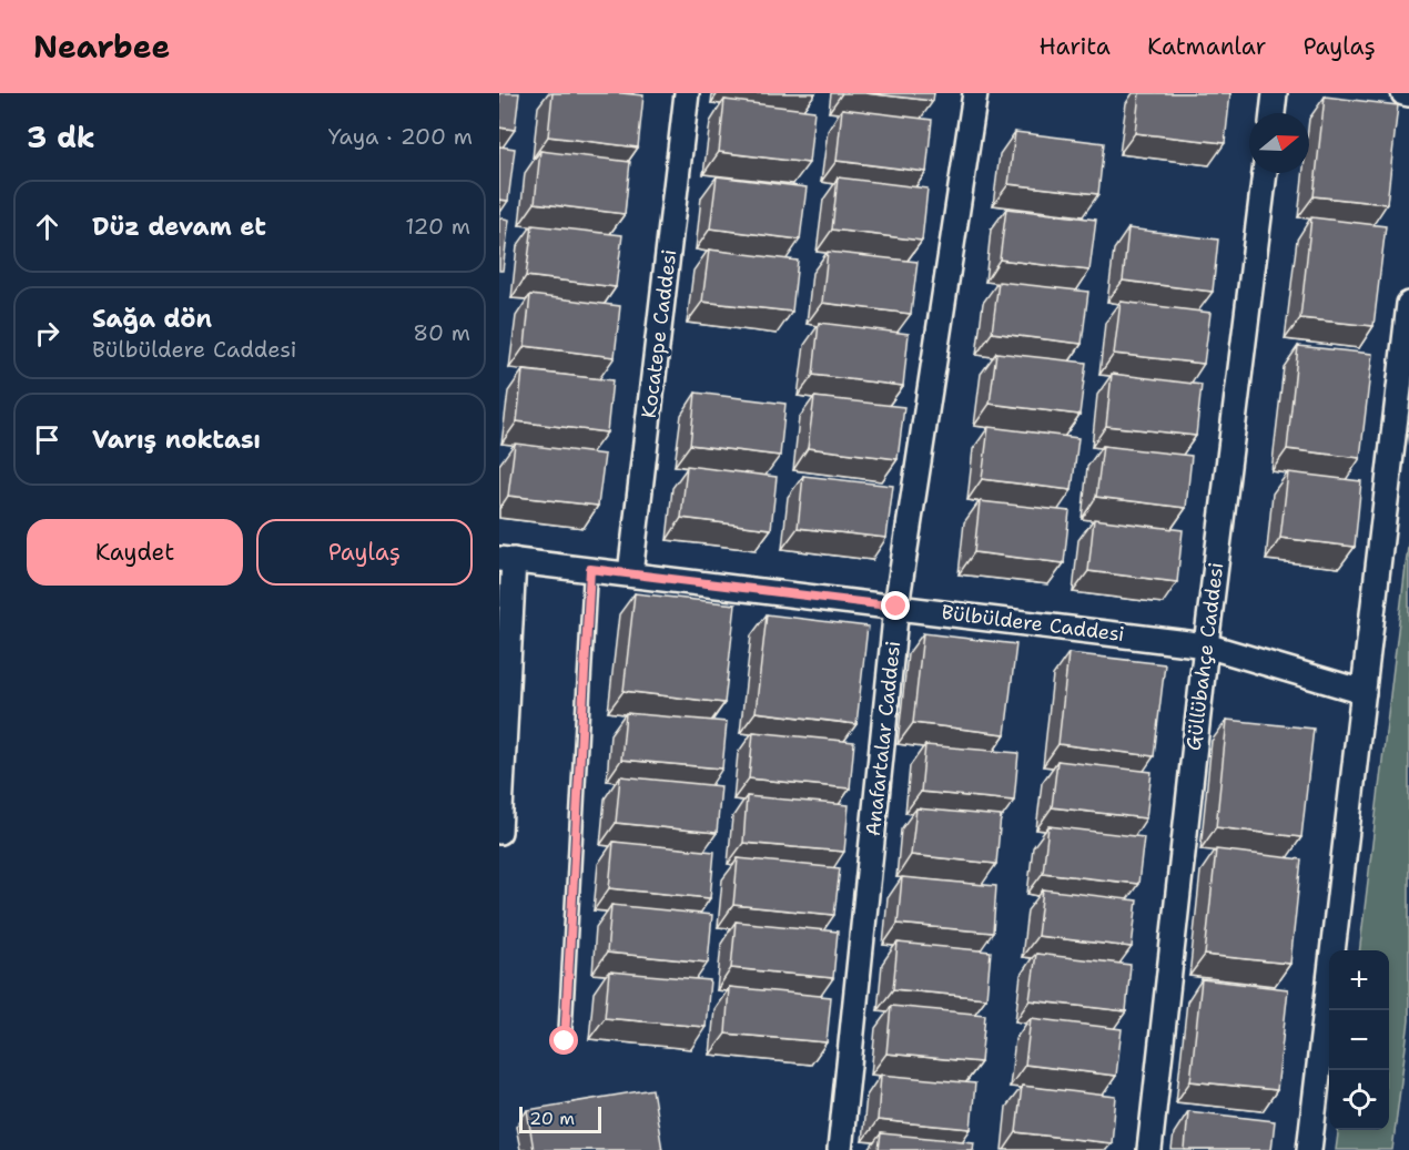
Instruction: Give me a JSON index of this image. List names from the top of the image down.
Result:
{
  "streets": {
    "street": [
      "Kocatepe Caddesi",
      "Bülbüldere Caddesi",
      "Güllübahçe Caddesi",
      "Anafartalar Caddesi"
    ]
  },
  "crossings": [
    ["Kocatepe Caddesi", "Bülbüldere Caddesi"],
    ["Bülbüldere Caddesi", "Güllübahçe Caddesi"],
    ["Bülbüldere Caddesi", "Anafartalar Caddesi"]
  ],
  "scale_bar": "20 m",
  "north": "right",
  "page": {
    "header": "Nearbee",
    "nav": ["Harita", "Katmanlar", "Paylaş"],
    "heading": ["3 dk", "Yaya · 200 m"],
    "list": [
      ["Düz devam et", "120 m"],
      ["Sağa dön", "Bülbüldere Caddesi", "80 m"],
      "Varış noktası"
    ],
    "buttons": ["Kaydet", "Paylaş"],
    "map_buttons": ["+", "−"],
    "scale": "20 m"
  }
}
